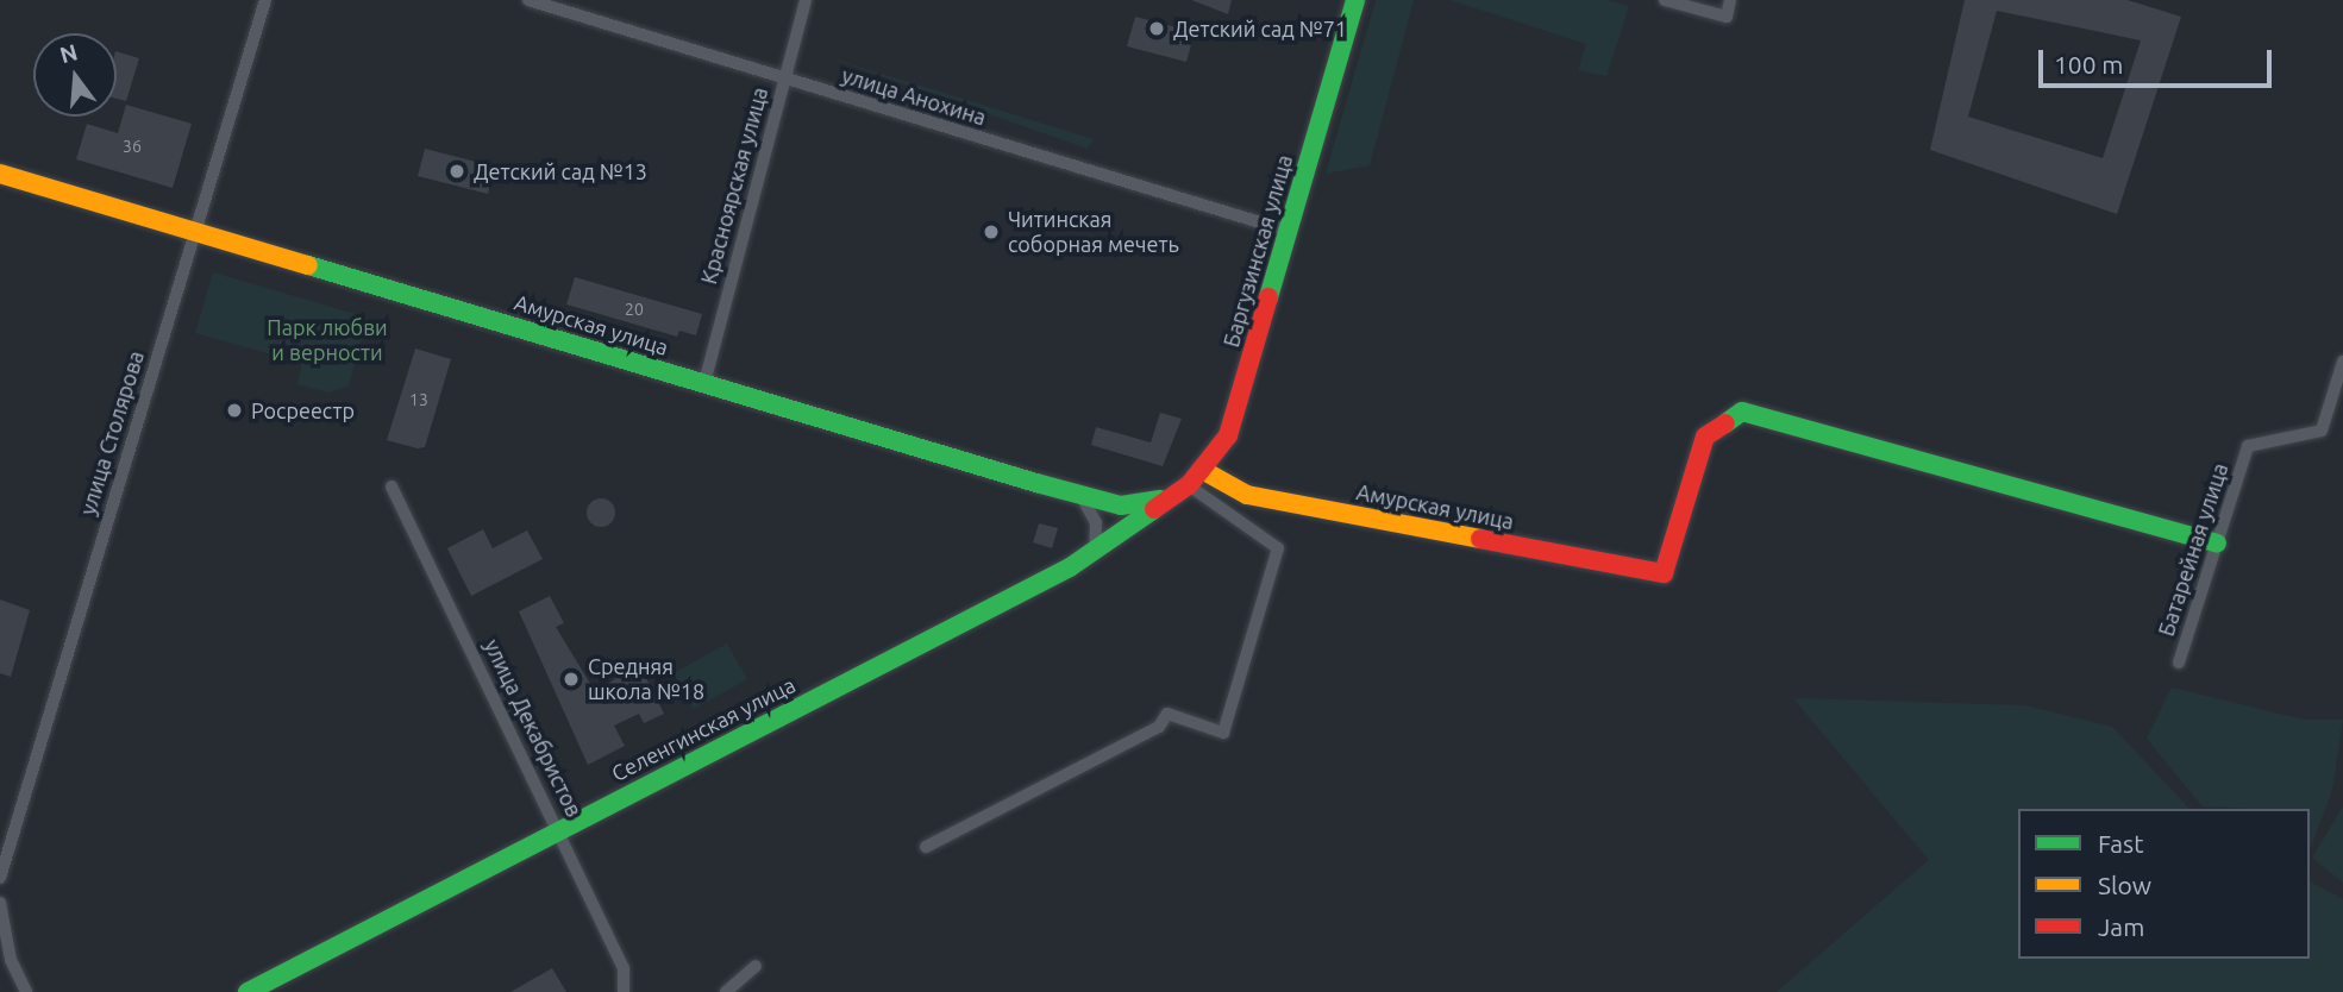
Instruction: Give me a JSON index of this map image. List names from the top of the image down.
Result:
{
  "streets": {
    "street": [
      "улица Анохина",
      "Красноярская улица",
      "Баргузинская улица",
      "Амурская улица",
      "улица Столярова",
      "Батарейная улица",
      "улица Декабристов",
      "Селенгинская улица"
    ]
  },
  "crossings": [
    ["улица Анохина", "Красноярская улица"],
    ["улица Анохина", "Баргузинская улица"],
    ["Красноярская улица", "Амурская улица"],
    ["Баргузинская улица", "Амурская улица"],
    ["Баргузинская улица", "Селенгинская улица"],
    ["Амурская улица", "улица Столярова"],
    ["Амурская улица", "Батарейная улица"],
    ["Амурская улица", "Селенгинская улица"],
    ["улица Декабристов", "Селенгинская улица"]
  ],
  "parks": ["Парк любви и верности"],
  "places": [
    "Детский сад №71",
    "Детский сад №13",
    "Читинская соборная мечеть",
    "Росреестр",
    "Средняя школа №18"
  ],
  "house_numbers": ["36", "20", "13"],
  "legend": ["Fast", "Slow", "Jam"],
  "scale_bar": "100 m",
  "north": "top"
}
